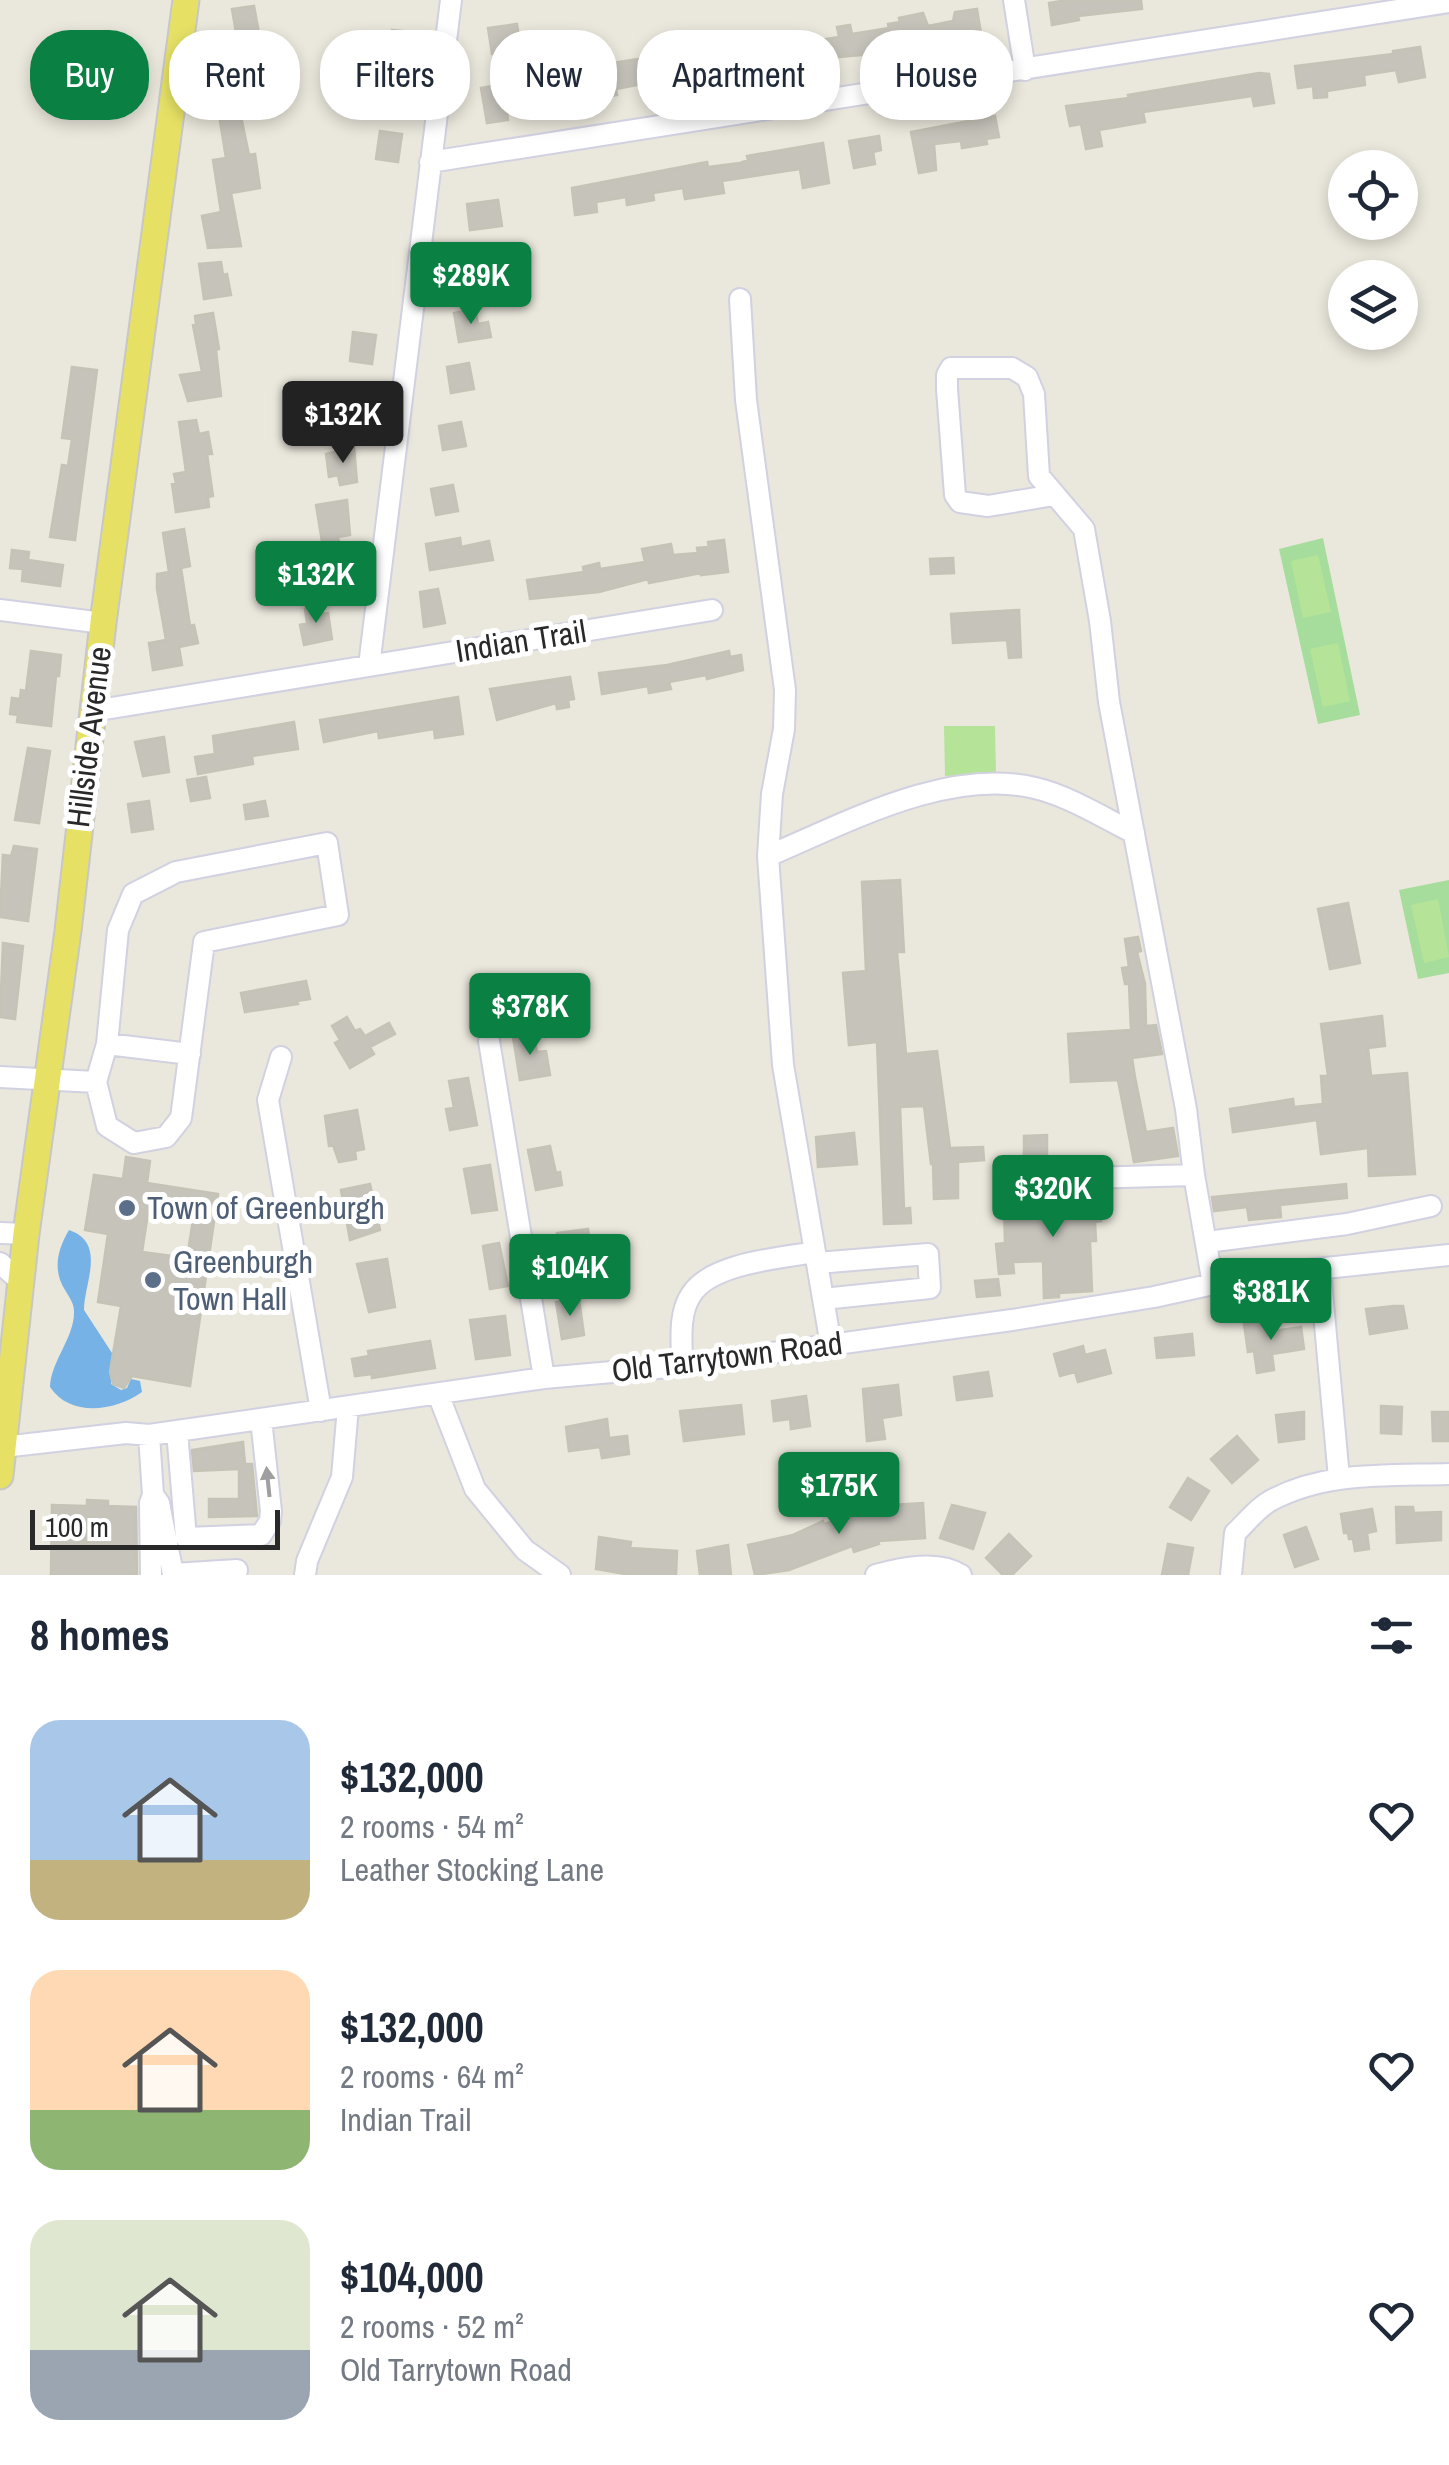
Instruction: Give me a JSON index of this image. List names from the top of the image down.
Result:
{
  "streets": {
    "main road": ["Hillside Avenue"],
    "street": ["Indian Trail", "Old Tarrytown Road"]
  },
  "crossings": [
    ["Indian Trail", "Hillside Avenue"],
    ["Hillside Avenue", "Old Tarrytown Road"]
  ],
  "places": ["Town of Greenburgh", "Greenburgh Town Hall"],
  "scale_bar": "100 m",
  "page": {
    "chip": [
      "Buy",
      "Rent",
      "Filters",
      "New",
      "Apartment",
      "House"
    ],
    "price": [
      "$289K",
      "$132K",
      "$132K",
      "$378K",
      "$320K",
      "$104K",
      "$381K",
      "$175K"
    ],
    "scale": "100 m",
    "heading": "8 homes",
    "list": [
      {
        "name": "$132,000",
        "note": "2 rooms · 54 m² · Leather Stocking Lane"
      },
      {
        "name": "$132,000",
        "note": "2 rooms · 64 m² · Indian Trail"
      },
      {
        "name": "$104,000",
        "note": "2 rooms · 52 m² · Old Tarrytown Road"
      }
    ]
  }
}
